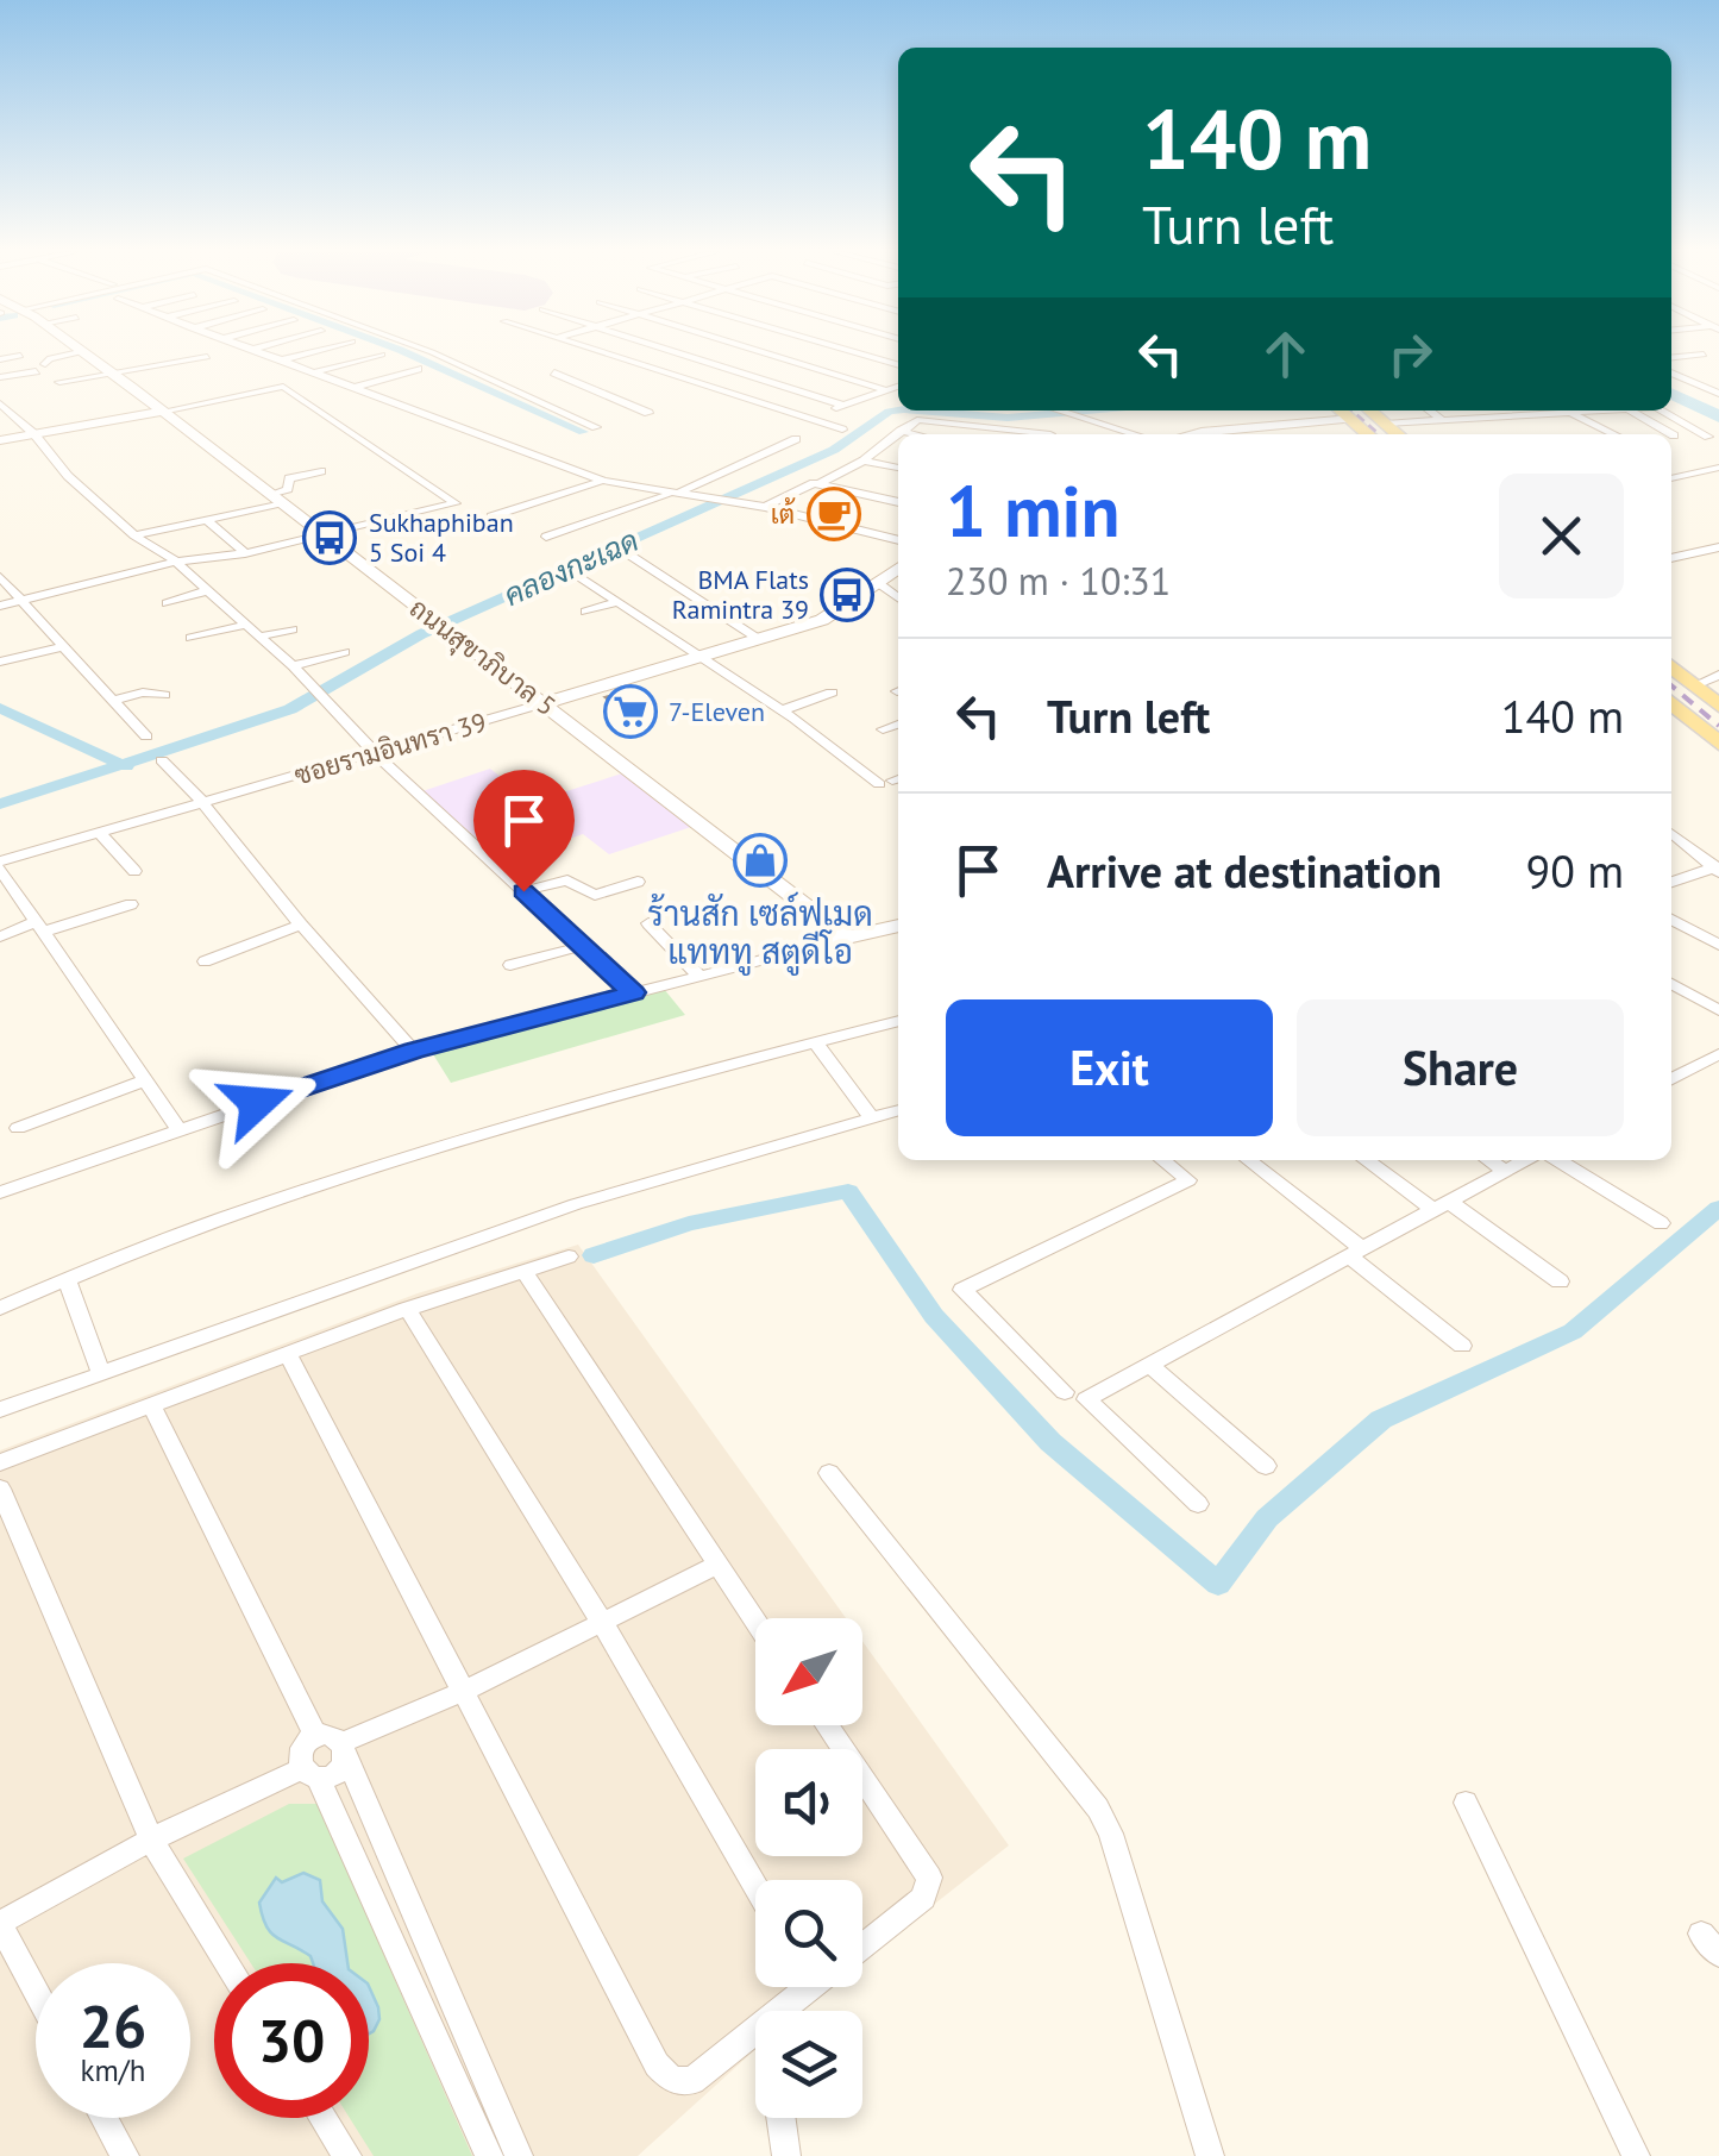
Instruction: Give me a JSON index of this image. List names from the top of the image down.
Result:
{
  "streets": {
    "street": ["ถนนสุขาภิบาล 5", "ซอยรามอินทรา 39"]
  },
  "crossings": [
    ["ถนนสุขาภิบาล 5", "ซอยรามอินทรา 39"]
  ],
  "water": ["คลองกะเฉด"],
  "places": {
    "cafe": ["เต้"],
    "bus stop": ["Sukhaphiban 5 Soi 4", "BMA Flats Ramintra 39"],
    "supermarket": ["7-Eleven"],
    "shop": ["ร้านสัก เซล์ฟเมด แทททู สตูดีโอ"]
  },
  "north": "bottom left",
  "page": {
    "turn": ["140 m", "Turn left"],
    "heading": ["1 min", "230 m · 10:31"],
    "list": [
      {
        "name": "Turn left",
        "value": "140 m"
      },
      {
        "name": "Arrive at destination",
        "value": "90 m"
      }
    ],
    "buttons": ["Exit", "Share"],
    "speed": "26 km/h",
    "limit": "30"
  }
}
